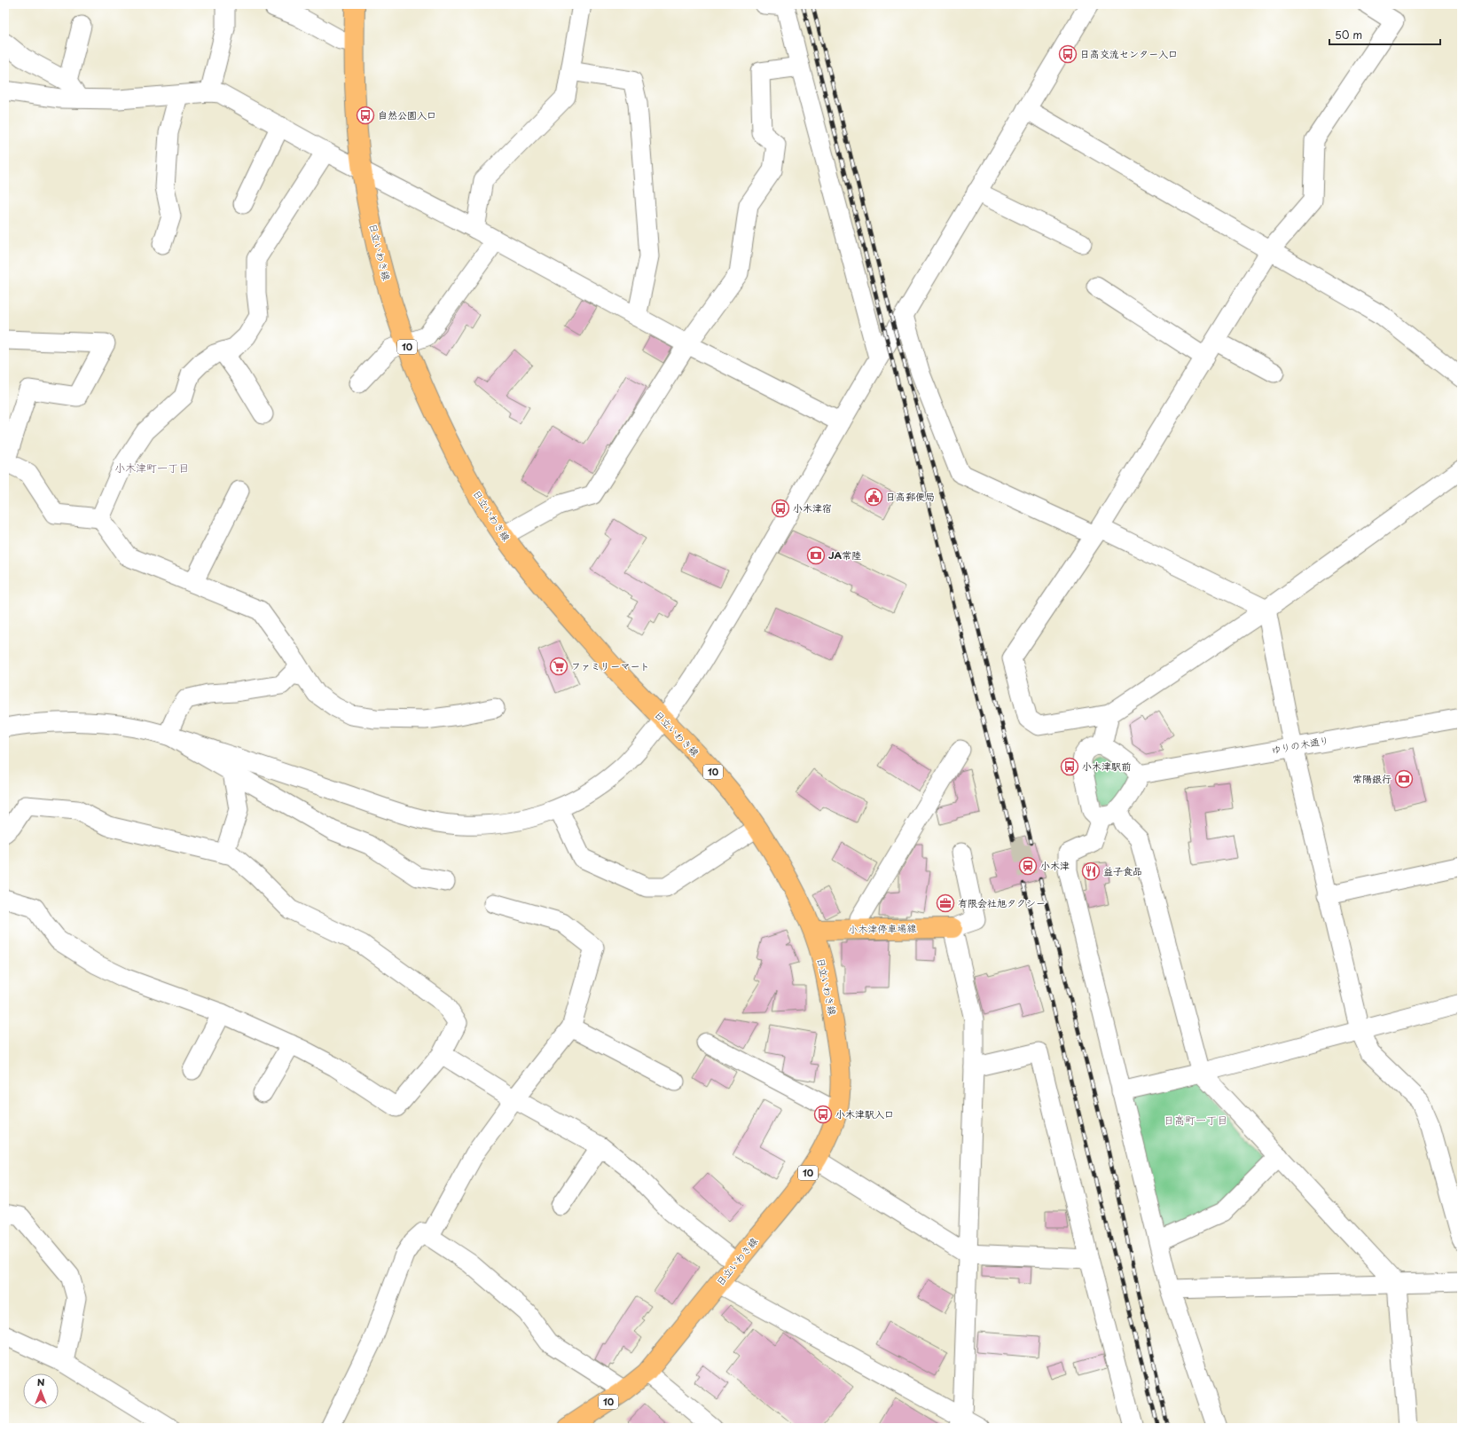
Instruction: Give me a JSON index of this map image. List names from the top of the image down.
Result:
{
  "streets": {
    "main road": ["日立いわき線", "10", "小木津停車場線"],
    "street": ["ゆりの木通り"]
  },
  "crossings": [
    ["日立いわき線", "小木津停車場線"]
  ],
  "districts": ["小木津町一丁目", "日高町一丁目"],
  "places": {
    "bus stop": [
      "日高交流センター入口",
      "自然公園入口",
      "小木津宿",
      "小木津駅前",
      "小木津駅入口"
    ],
    "public building": ["日高郵便局"],
    "bank": ["JA常陸", "常陽銀行"],
    "supermarket": ["ファミリーマート"],
    "station": ["小木津"],
    "restaurant": ["益子食品"],
    "office": ["有限会社旭タクシー"]
  },
  "scale_bar": "50 m",
  "north": "top"
}
